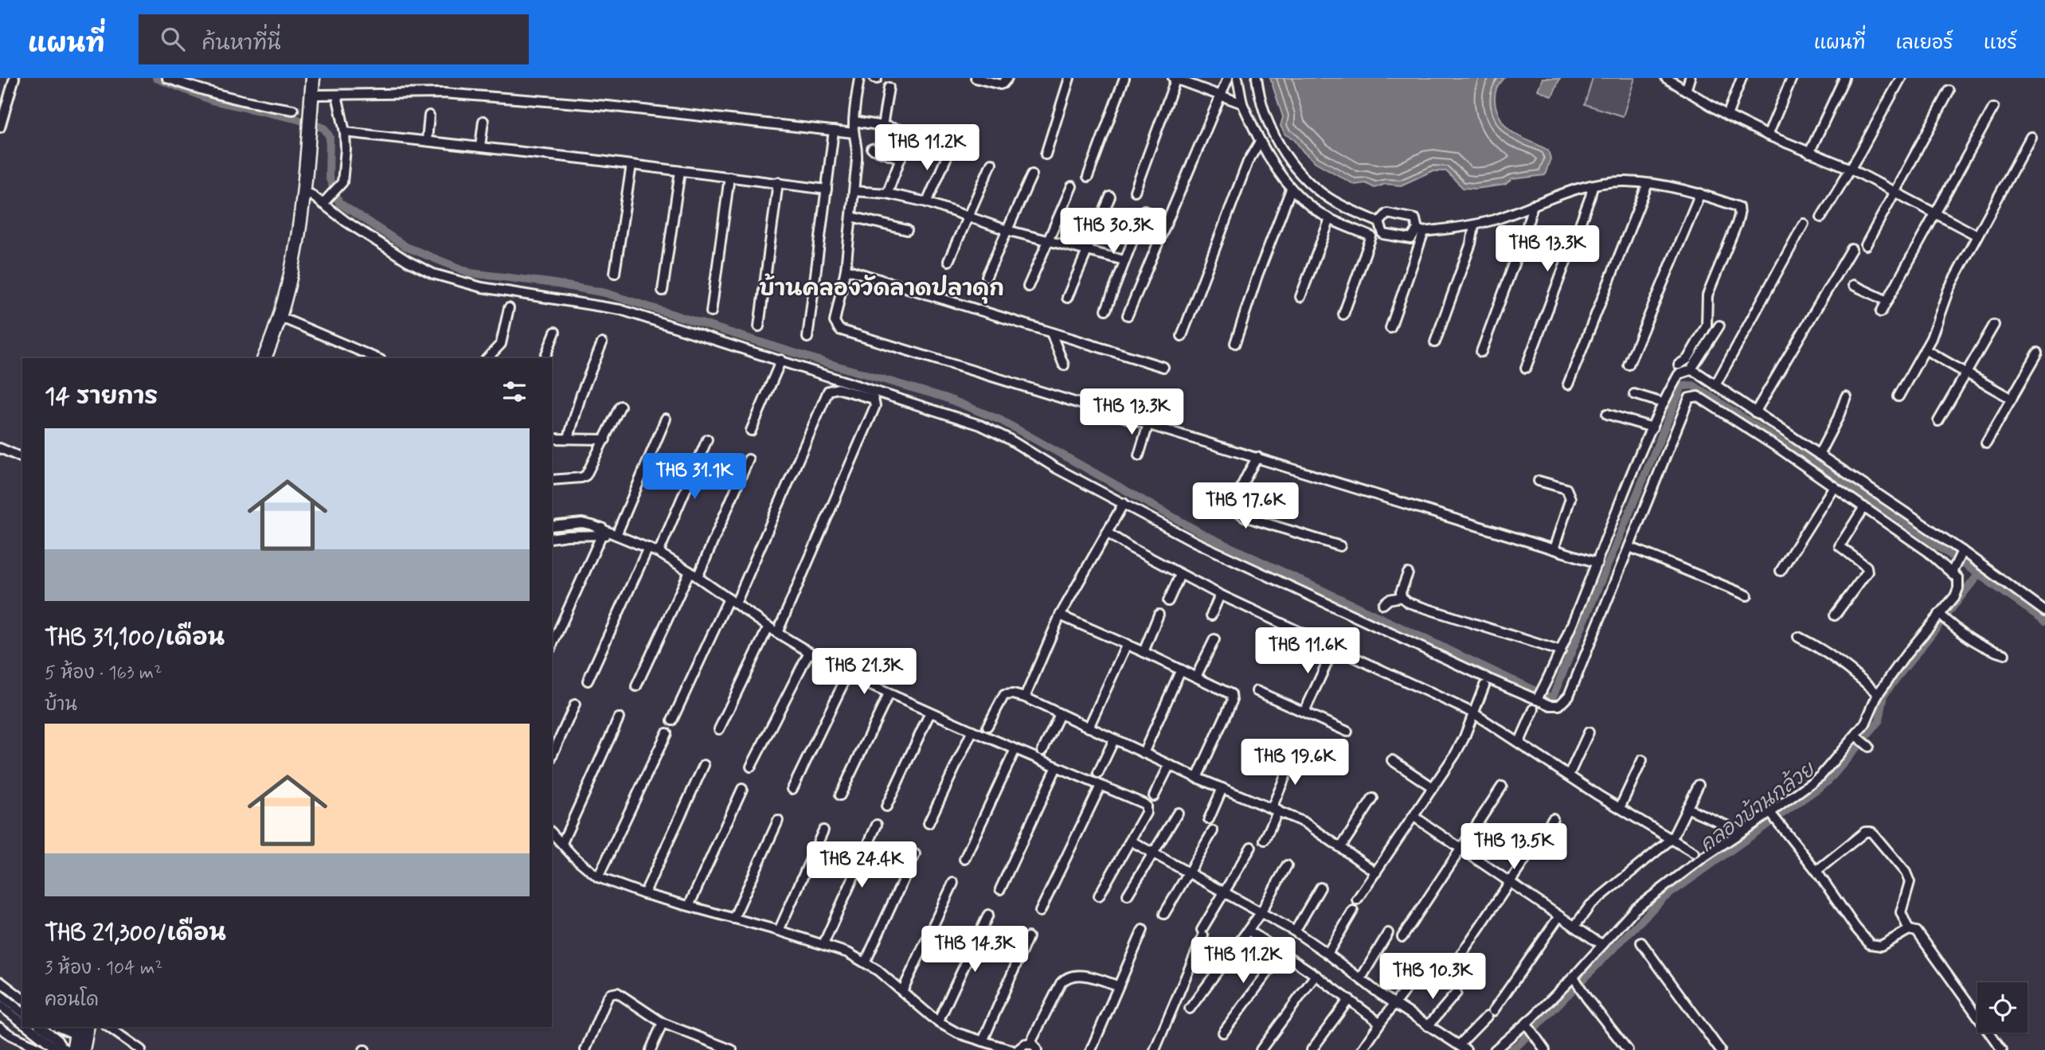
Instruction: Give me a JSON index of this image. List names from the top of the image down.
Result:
{
  "districts": ["บ้านคลองวัดลาดปลาดุก"],
  "water": ["คลองบ้านกล้วย"],
  "page": {
    "header": "แผนที่",
    "search": "ค้นหาที่นี่",
    "nav": ["แผนที่", "เลเยอร์", "แชร์"],
    "price": [
      "THB 11.2K",
      "THB 30.3K",
      "THB 13.3K",
      "THB 13.3K",
      "THB 31.1K",
      "THB 17.6K",
      "THB 11.6K",
      "THB 21.3K",
      "THB 19.6K",
      "THB 13.5K",
      "THB 24.4K",
      "THB 14.3K",
      "THB 11.2K",
      "THB 10.3K"
    ],
    "heading": "14 รายการ",
    "list": [
      {
        "name": "THB 31,100/เดือน",
        "note": "5 ห้อง · 163 m² · บ้าน"
      },
      {
        "name": "THB 21,300/เดือน",
        "note": "3 ห้อง · 104 m² · คอนโด"
      }
    ]
  }
}
